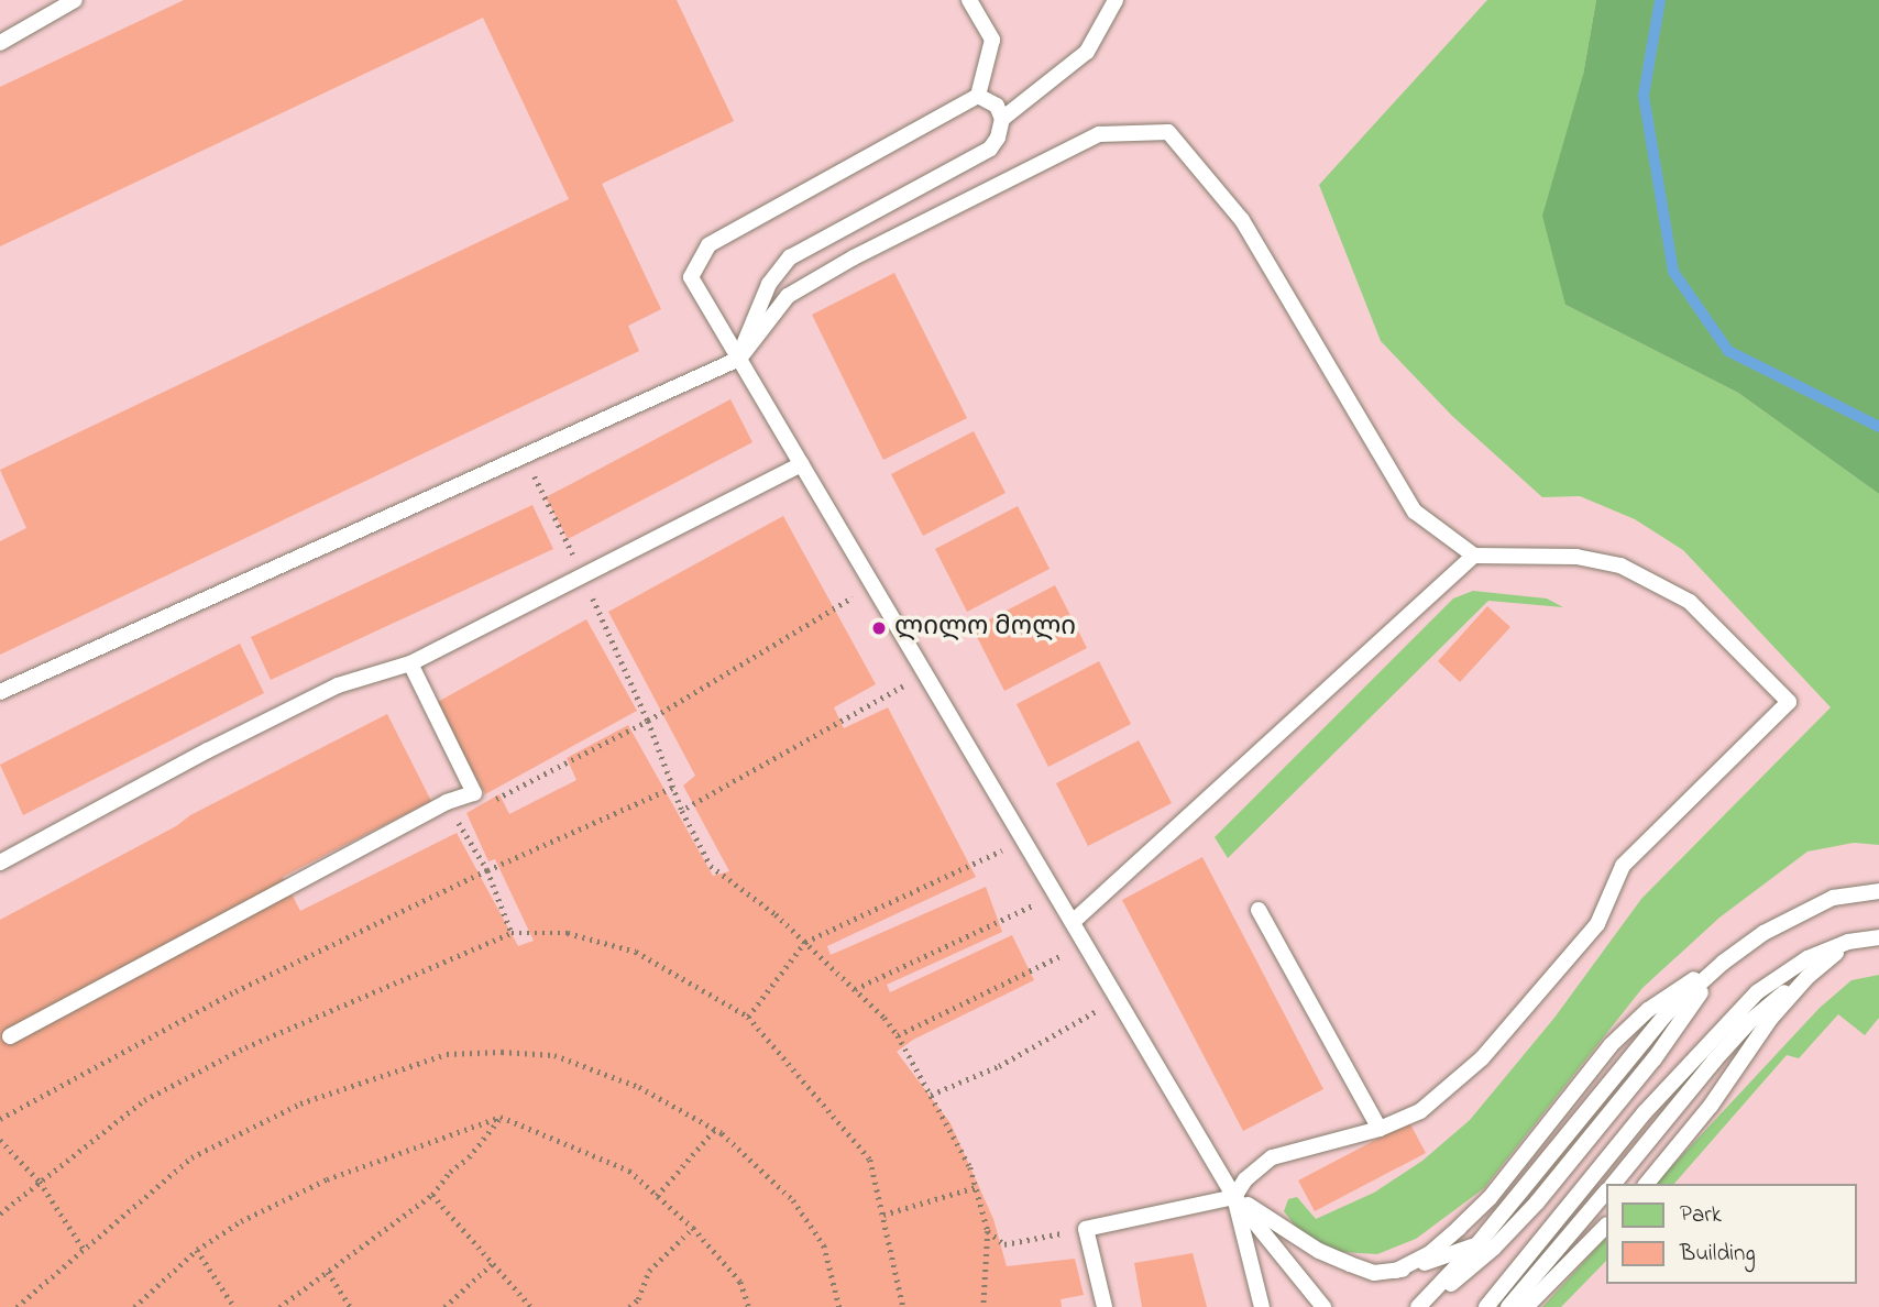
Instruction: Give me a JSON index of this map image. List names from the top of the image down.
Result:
{
  "places": ["ლილო მოლი"],
  "legend": ["Park", "Building"]
}
